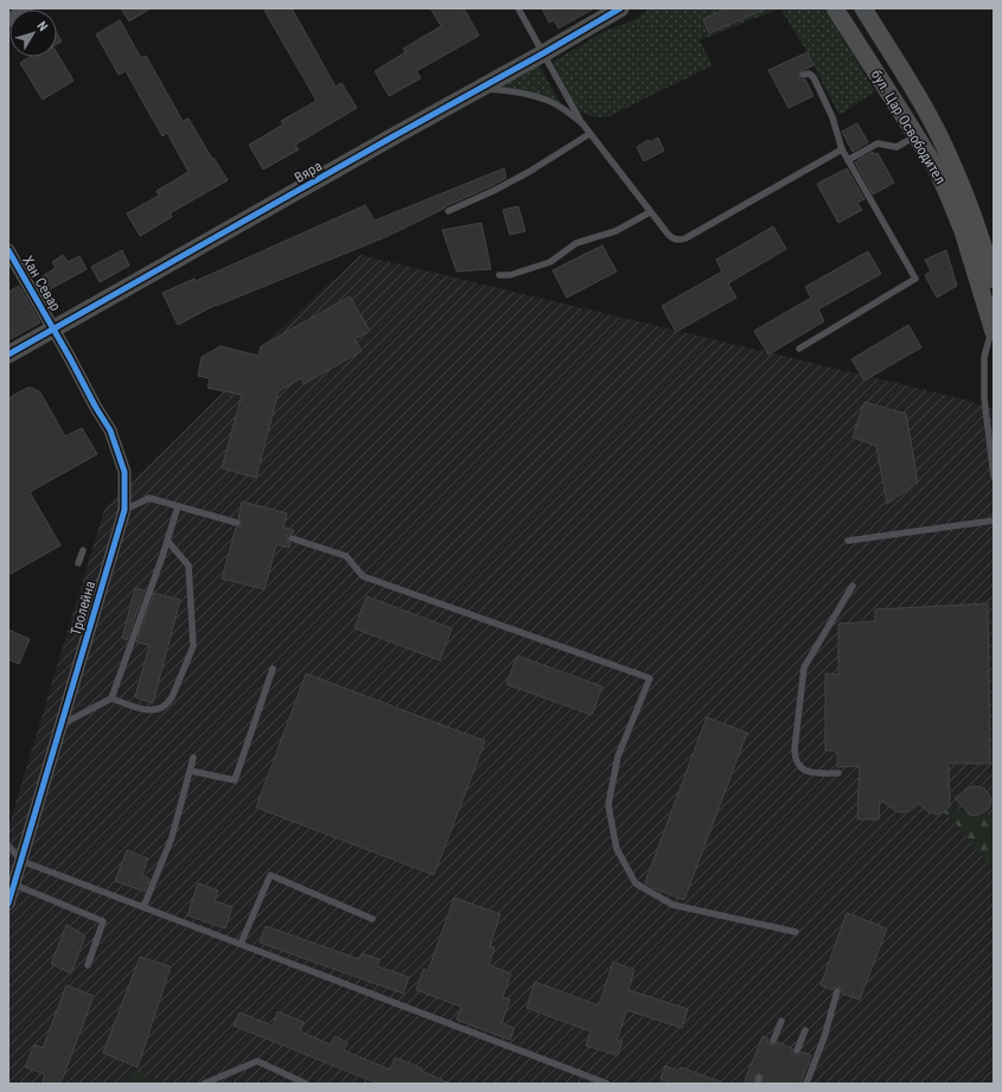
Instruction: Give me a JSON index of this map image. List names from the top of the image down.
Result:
{
  "streets": {
    "street": [
      "бул. Цар Освободител",
      "Вяра",
      "Хан Севар",
      "Тролейна"
    ]
  },
  "crossings": [
    ["Вяра", "Хан Севар"],
    ["Вяра", "Тролейна"],
    ["Хан Севар", "Тролейна"]
  ],
  "north": "top right"
}
